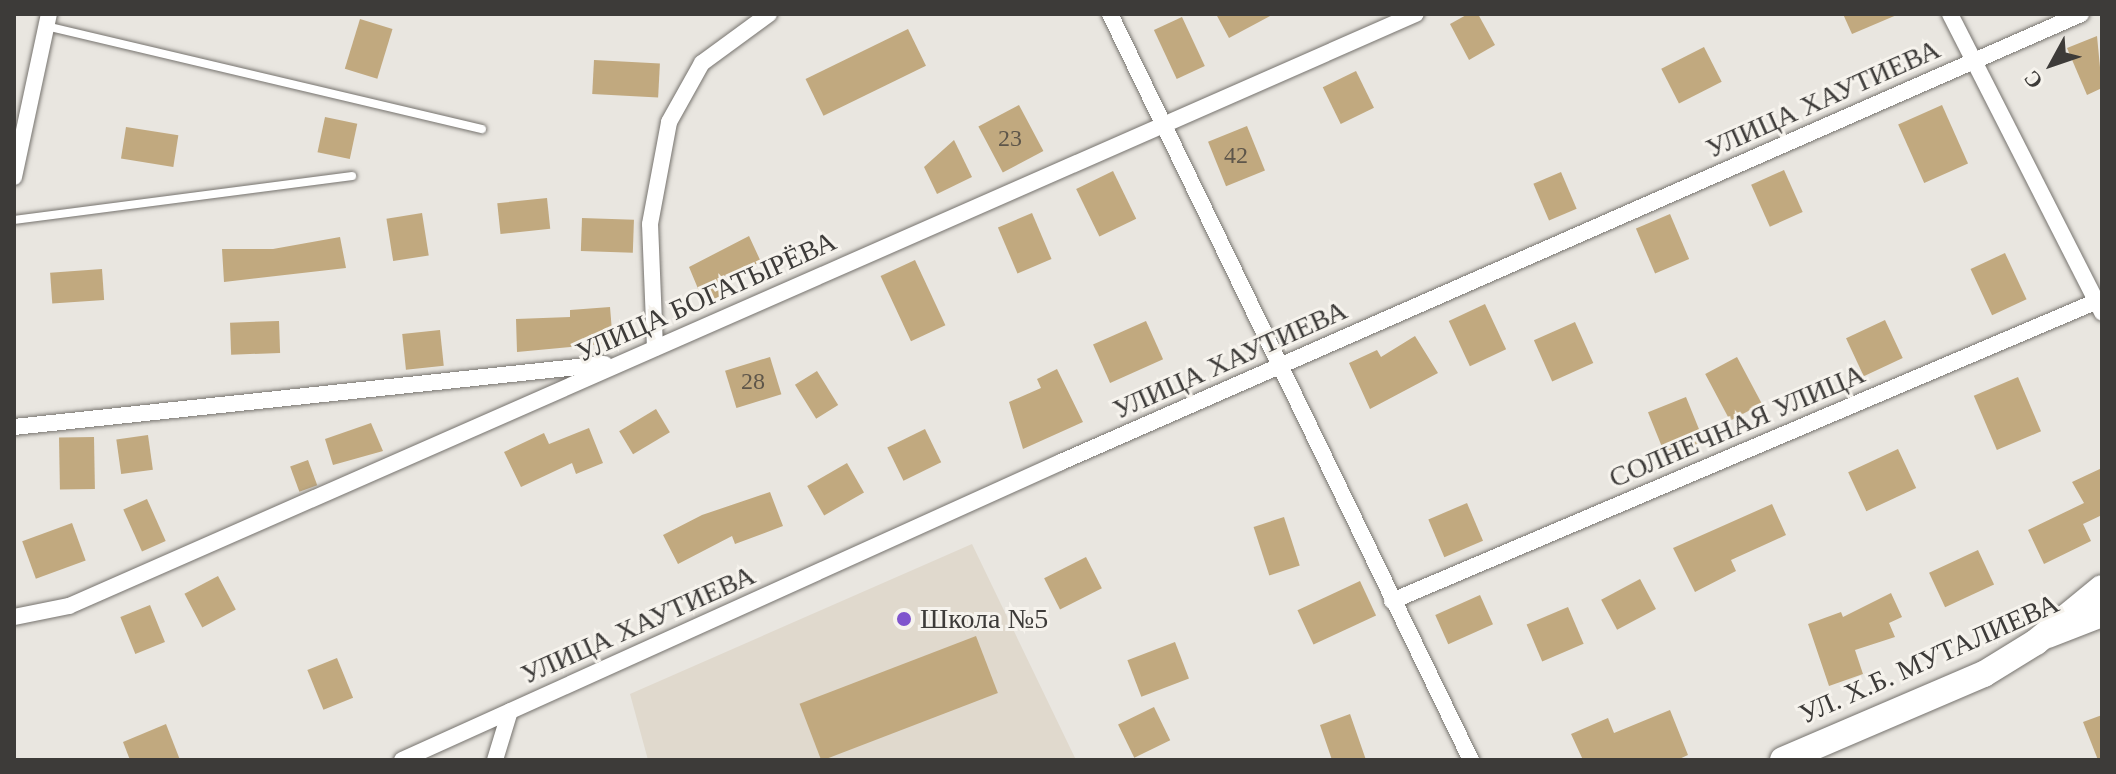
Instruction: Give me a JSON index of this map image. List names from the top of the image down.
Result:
{
  "streets": {
    "main road": ["УЛ. Х.Б. МУТАЛИЕВА"],
    "street": ["УЛИЦА ХАУТИЕВА", "УЛИЦА БОГАТЫРЁВА", "СОЛНЕЧНАЯ УЛИЦА"]
  },
  "places": ["Школа №5"],
  "house_numbers": ["23", "42", "28"],
  "north": "bottom left"
}
